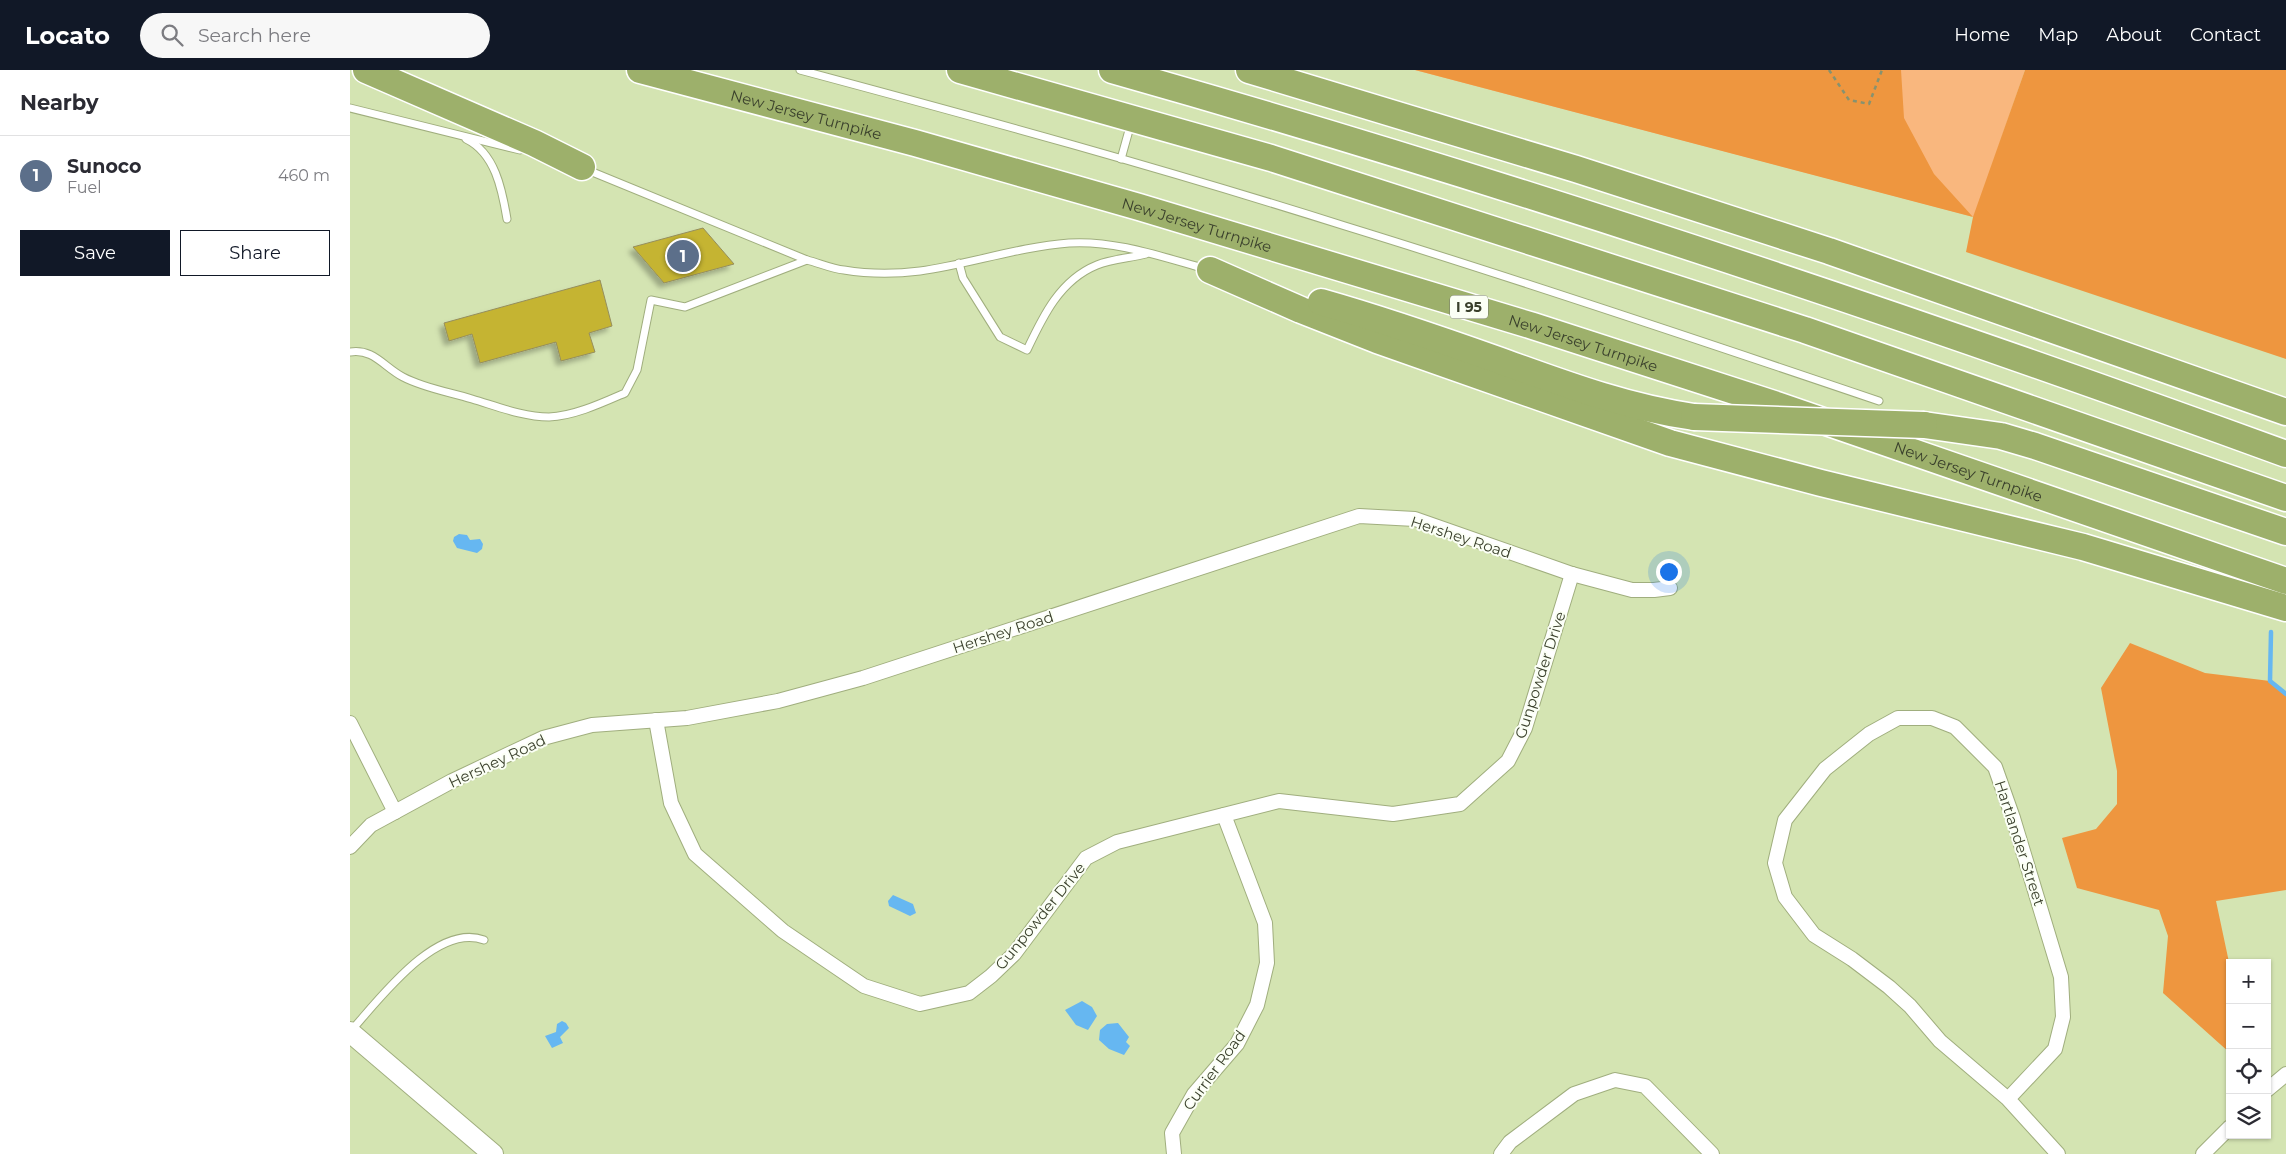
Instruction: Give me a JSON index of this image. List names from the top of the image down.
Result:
{
  "streets": {
    "highway": ["New Jersey Turnpike", "I 95"],
    "street": [
      "Hershey Road",
      "Gunpowder Drive",
      "Hartlander Street",
      "Currier Road"
    ]
  },
  "crossings": [
    ["Hershey Road", "Gunpowder Drive"],
    ["Gunpowder Drive", "Currier Road"]
  ],
  "page": {
    "header": "Locato",
    "search": "Search here",
    "nav": [
      "Home",
      "Map",
      "About",
      "Contact"
    ],
    "heading": "Nearby",
    "list": [
      {
        "mark": "1",
        "name": "Sunoco",
        "note": "Fuel",
        "value": "460 m"
      }
    ],
    "buttons": ["Save", "Share"],
    "pins": "1",
    "map_buttons": ["+", "−"]
  }
}
